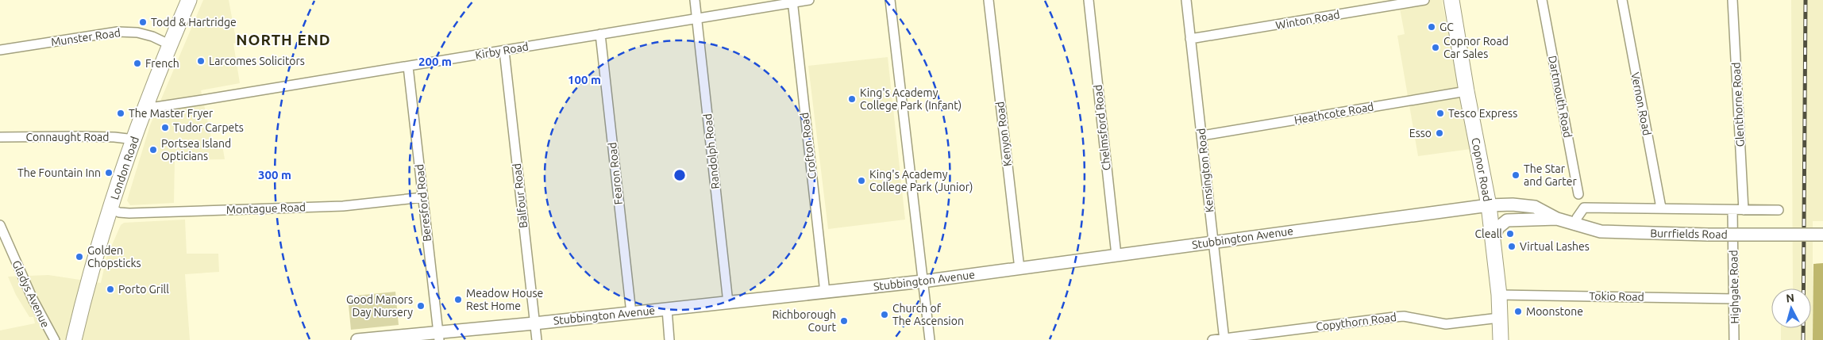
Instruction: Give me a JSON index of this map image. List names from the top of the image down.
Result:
{
  "streets": {
    "main road": ["London Road", "Copnor Road"],
    "street": [
      "Winton Road",
      "Munster Road",
      "Kirby Road",
      "Dartmouth Road",
      "Vernon Road",
      "Glenthorne Road",
      "Heathcote Road",
      "Chelmsford Road",
      "Kenyon Road",
      "Connaught Road",
      "Crofton Road",
      "Randolph Road",
      "Kensington Road",
      "Fearon Road",
      "Balfour Road",
      "Beresford Road",
      "Montague Road",
      "Burrfields Road",
      "Stubbington Avenue",
      "Highgate Road",
      "Gladys Avenue",
      "Tokio Road",
      "Copythorn Road"
    ]
  },
  "crossings": [
    ["Winton Road", "Kensington Road"],
    ["Munster Road", "London Road"],
    ["Kirby Road", "Crofton Road"],
    ["Kirby Road", "Randolph Road"],
    ["Kirby Road", "London Road"],
    ["Kirby Road", "Fearon Road"],
    ["Kirby Road", "Balfour Road"],
    ["Kirby Road", "Beresford Road"],
    ["Heathcote Road", "Copnor Road"],
    ["Heathcote Road", "Kensington Road"],
    ["Chelmsford Road", "Stubbington Avenue"],
    ["Kenyon Road", "Stubbington Avenue"],
    ["Connaught Road", "London Road"],
    ["Crofton Road", "Stubbington Avenue"],
    ["Randolph Road", "Stubbington Avenue"],
    ["London Road", "Montague Road"],
    ["Copnor Road", "Burrfields Road"],
    ["Copnor Road", "Stubbington Avenue"],
    ["Copnor Road", "Tokio Road"],
    ["Copnor Road", "Copythorn Road"],
    ["Kensington Road", "Stubbington Avenue"],
    ["Kensington Road", "Copythorn Road"],
    ["Fearon Road", "Stubbington Avenue"],
    ["Balfour Road", "Stubbington Avenue"],
    ["Beresford Road", "Montague Road"],
    ["Beresford Road", "Stubbington Avenue"],
    ["Burrfields Road", "Stubbington Avenue"],
    ["Highgate Road", "Tokio Road"]
  ],
  "districts": ["NORTH END"],
  "places": [
    "Todd & Hartridge",
    "GC",
    "Copnor Road Car Sales",
    "Larcomes Solicitors",
    "French",
    "King's Academy College Park (Infant)",
    "The Master Fryer",
    "Tesco Express",
    "Tudor Carpets",
    "Esso",
    "Portsea Island Opticians",
    "The Fountain Inn",
    "The Star and Garter",
    "King's Academy College Park (Junior)",
    "Cleall",
    "Virtual Lashes",
    "Golden Chopsticks",
    "Porto Grill",
    "Meadow House Rest Home",
    "Good Manors Day Nursery",
    "Moonstone",
    "Church of The Ascension",
    "Richborough Court"
  ],
  "north": "top",
  "rings": ["200 m", "100 m", "300 m"]
}
